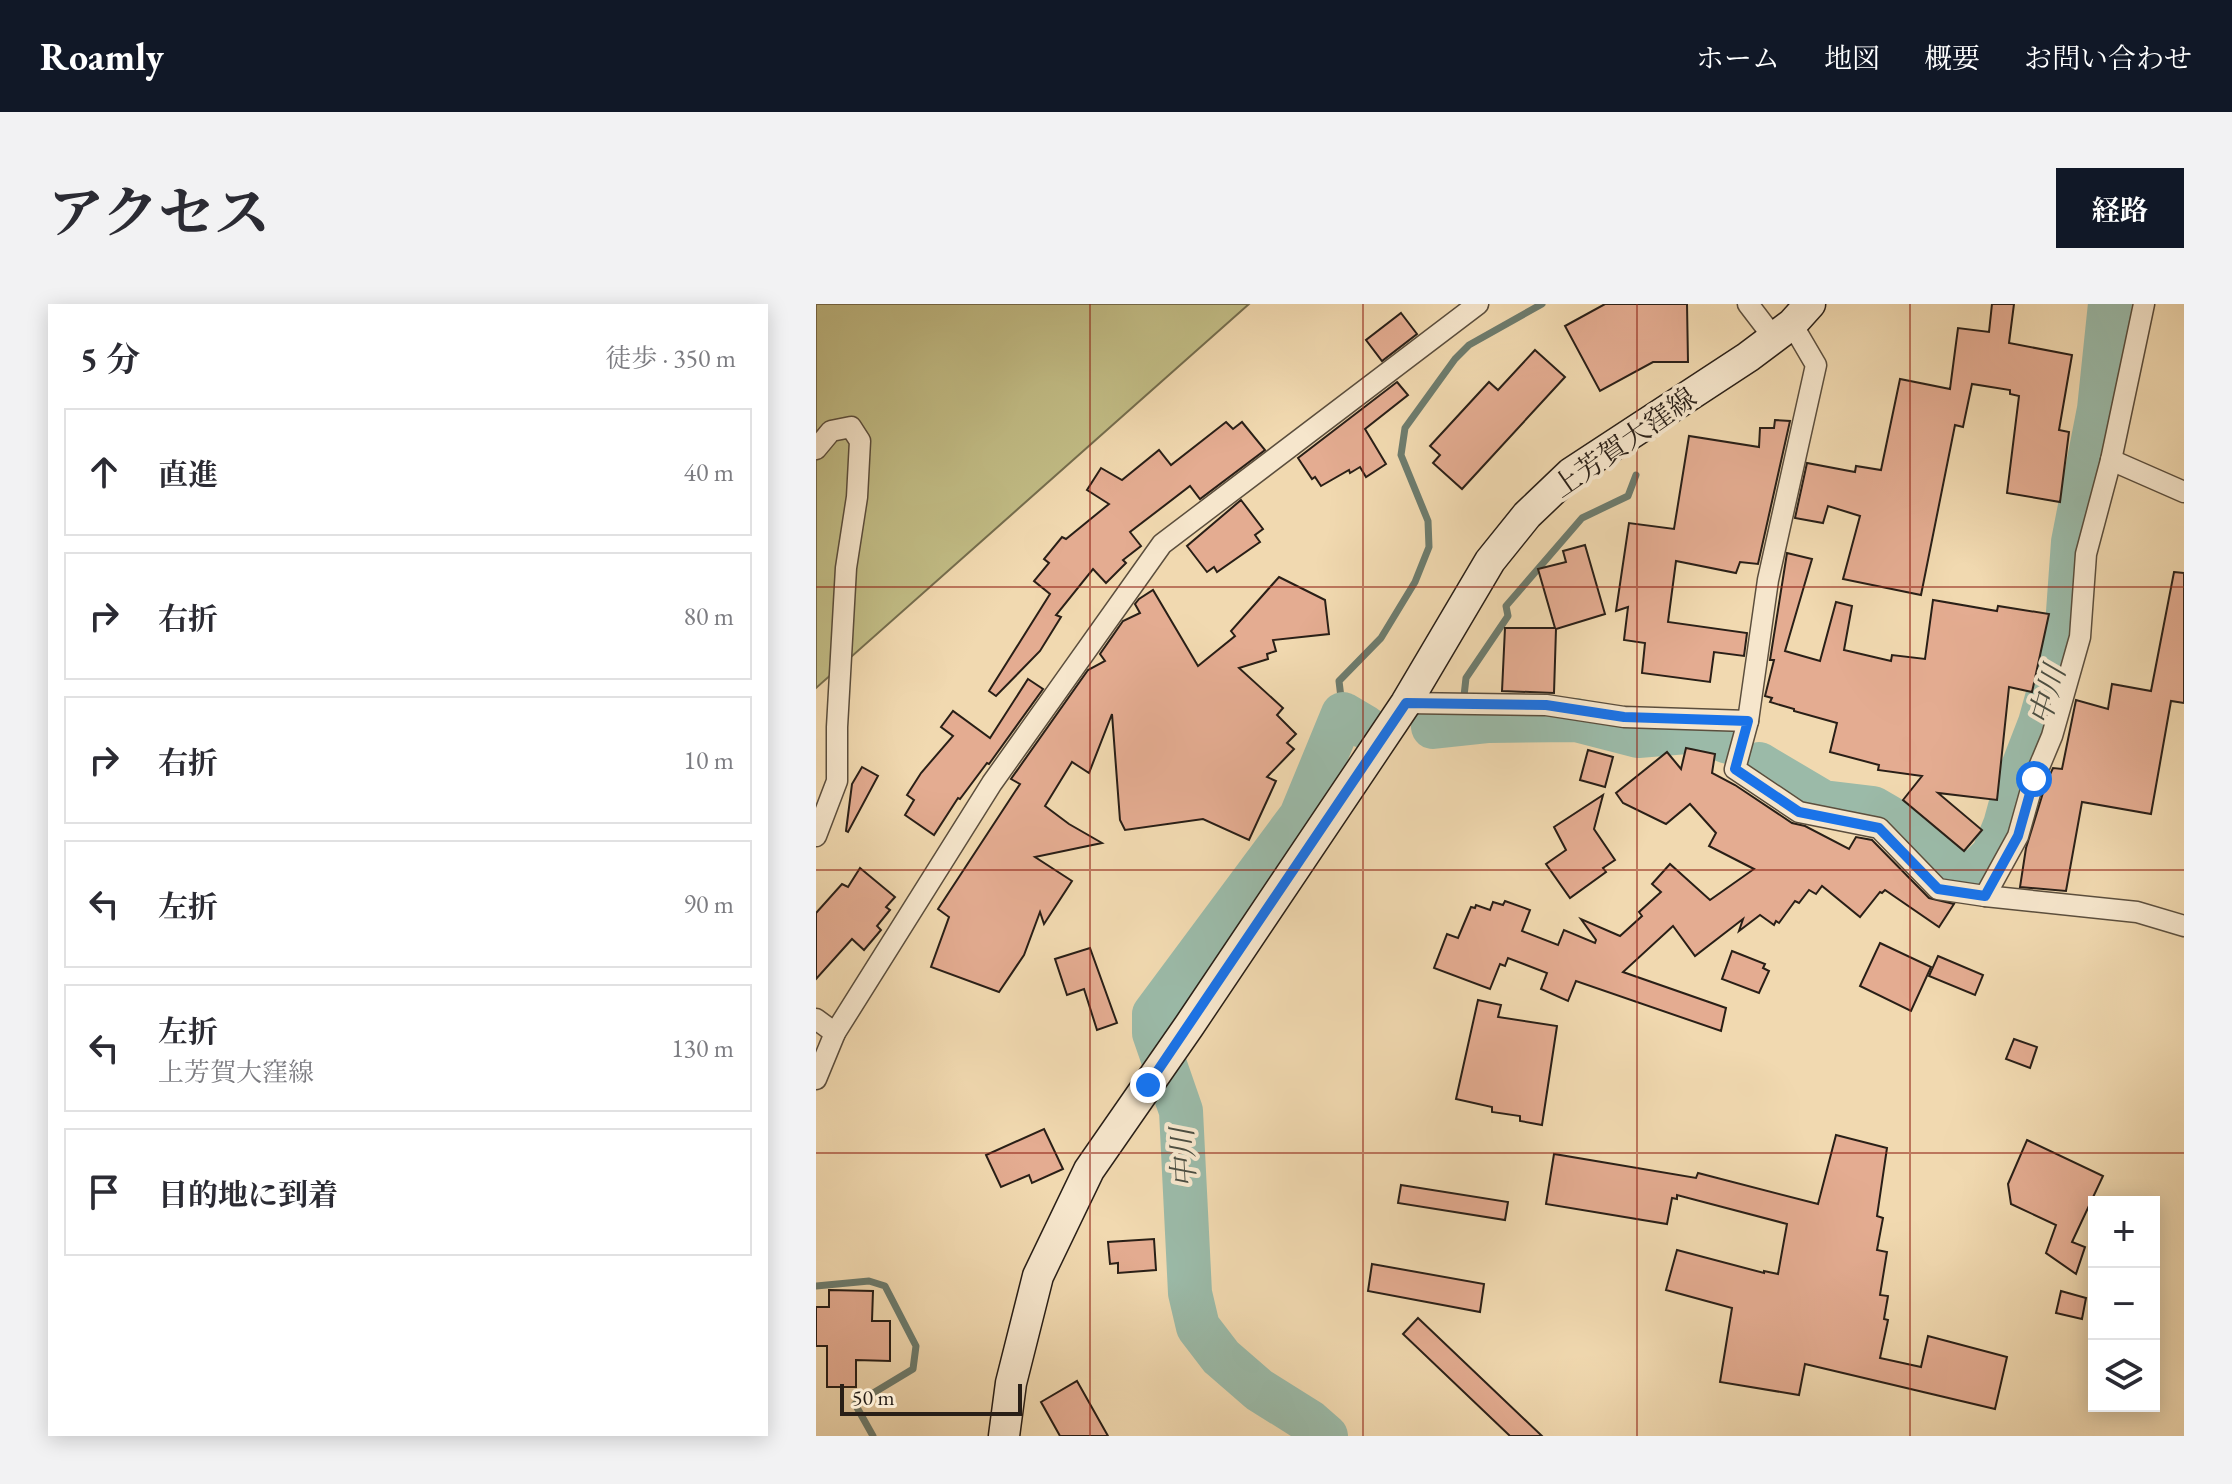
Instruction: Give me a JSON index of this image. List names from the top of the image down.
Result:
{
  "streets": {
    "main road": ["上芳賀大窪線"]
  },
  "water": ["中川"],
  "scale_bar": "50 m",
  "page": {
    "header": "Roamly",
    "nav": [
      "ホーム",
      "地図",
      "概要",
      "お問い合わせ"
    ],
    "title": "アクセス",
    "buttons": "経路",
    "heading": ["5 分", "徒歩 · 350 m"],
    "list": [
      ["直進", "40 m"],
      ["右折", "80 m"],
      ["右折", "10 m"],
      ["左折", "90 m"],
      ["左折", "上芳賀大窪線", "130 m"],
      "目的地に到着"
    ],
    "map_buttons": ["+", "−"],
    "scale": "50 m"
  }
}
